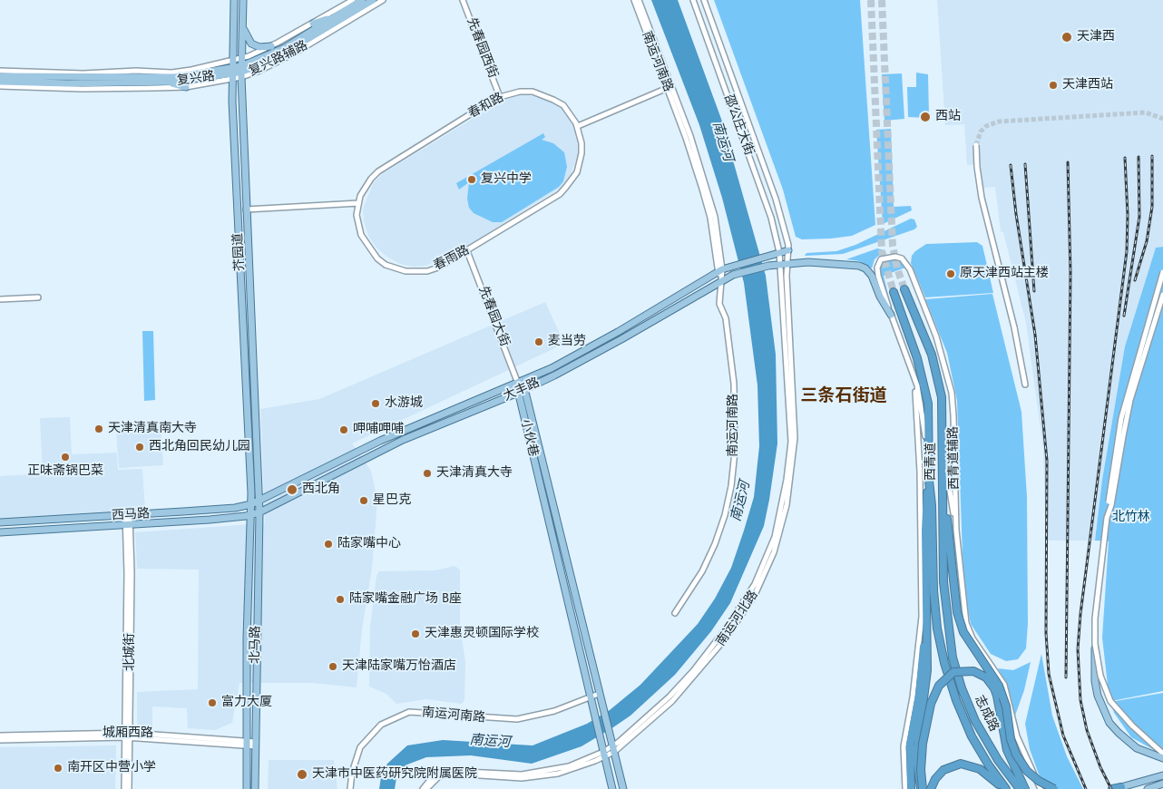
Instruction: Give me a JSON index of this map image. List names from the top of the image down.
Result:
{
  "streets": {
    "highway": ["西青道", "志成路"],
    "main road": [
      "复兴路",
      "芥园道",
      "大丰路",
      "小伙巷",
      "西马路",
      "北马路"
    ],
    "street": [
      "先春园西街",
      "复兴路辅路",
      "南运河南路",
      "春和路",
      "邵公庄大街",
      "春雨路",
      "先春园大街",
      "西青道辅路",
      "南运河北路",
      "北城街",
      "城厢西路"
    ]
  },
  "crossings": [
    ["先春园西街", "春和路"],
    ["复兴路辅路", "复兴路"],
    ["复兴路辅路", "芥园道"],
    ["南运河南路", "大丰路"],
    ["南运河南路", "小伙巷"],
    ["复兴路", "芥园道"],
    ["春和路", "春雨路"],
    ["邵公庄大街", "大丰路"],
    ["邵公庄大街", "南运河北路"],
    ["芥园道", "大丰路"],
    ["芥园道", "西马路"],
    ["芥园道", "北马路"],
    ["春雨路", "先春园大街"],
    ["先春园大街", "大丰路"],
    ["先春园大街", "小伙巷"],
    ["大丰路", "小伙巷"],
    ["大丰路", "西马路"],
    ["大丰路", "南运河北路"],
    ["大丰路", "北马路"],
    ["小伙巷", "南运河北路"],
    ["西青道", "志成路"],
    ["西马路", "北马路"],
    ["西马路", "北城街"],
    ["北马路", "城厢西路"],
    ["北城街", "城厢西路"]
  ],
  "districts": ["三条石街道"],
  "water": ["南运河"],
  "parks": ["北竹林"],
  "places": [
    "天津西",
    "天津西站",
    "西站",
    "复兴中学",
    "原天津西站主楼",
    "麦当劳",
    "水游城",
    "天津清真南大寺",
    "呷哺呷哺",
    "西北角回民幼儿园",
    "正味斋锅巴菜",
    "天津清真大寺",
    "西北角",
    "星巴克",
    "陆家嘴中心",
    "陆家嘴金融广场 B座",
    "天津惠灵顿国际学校",
    "天津陆家嘴万怡酒店",
    "富力大厦",
    "南开区中营小学",
    "天津市中医药研究院附属医院"
  ]
}
